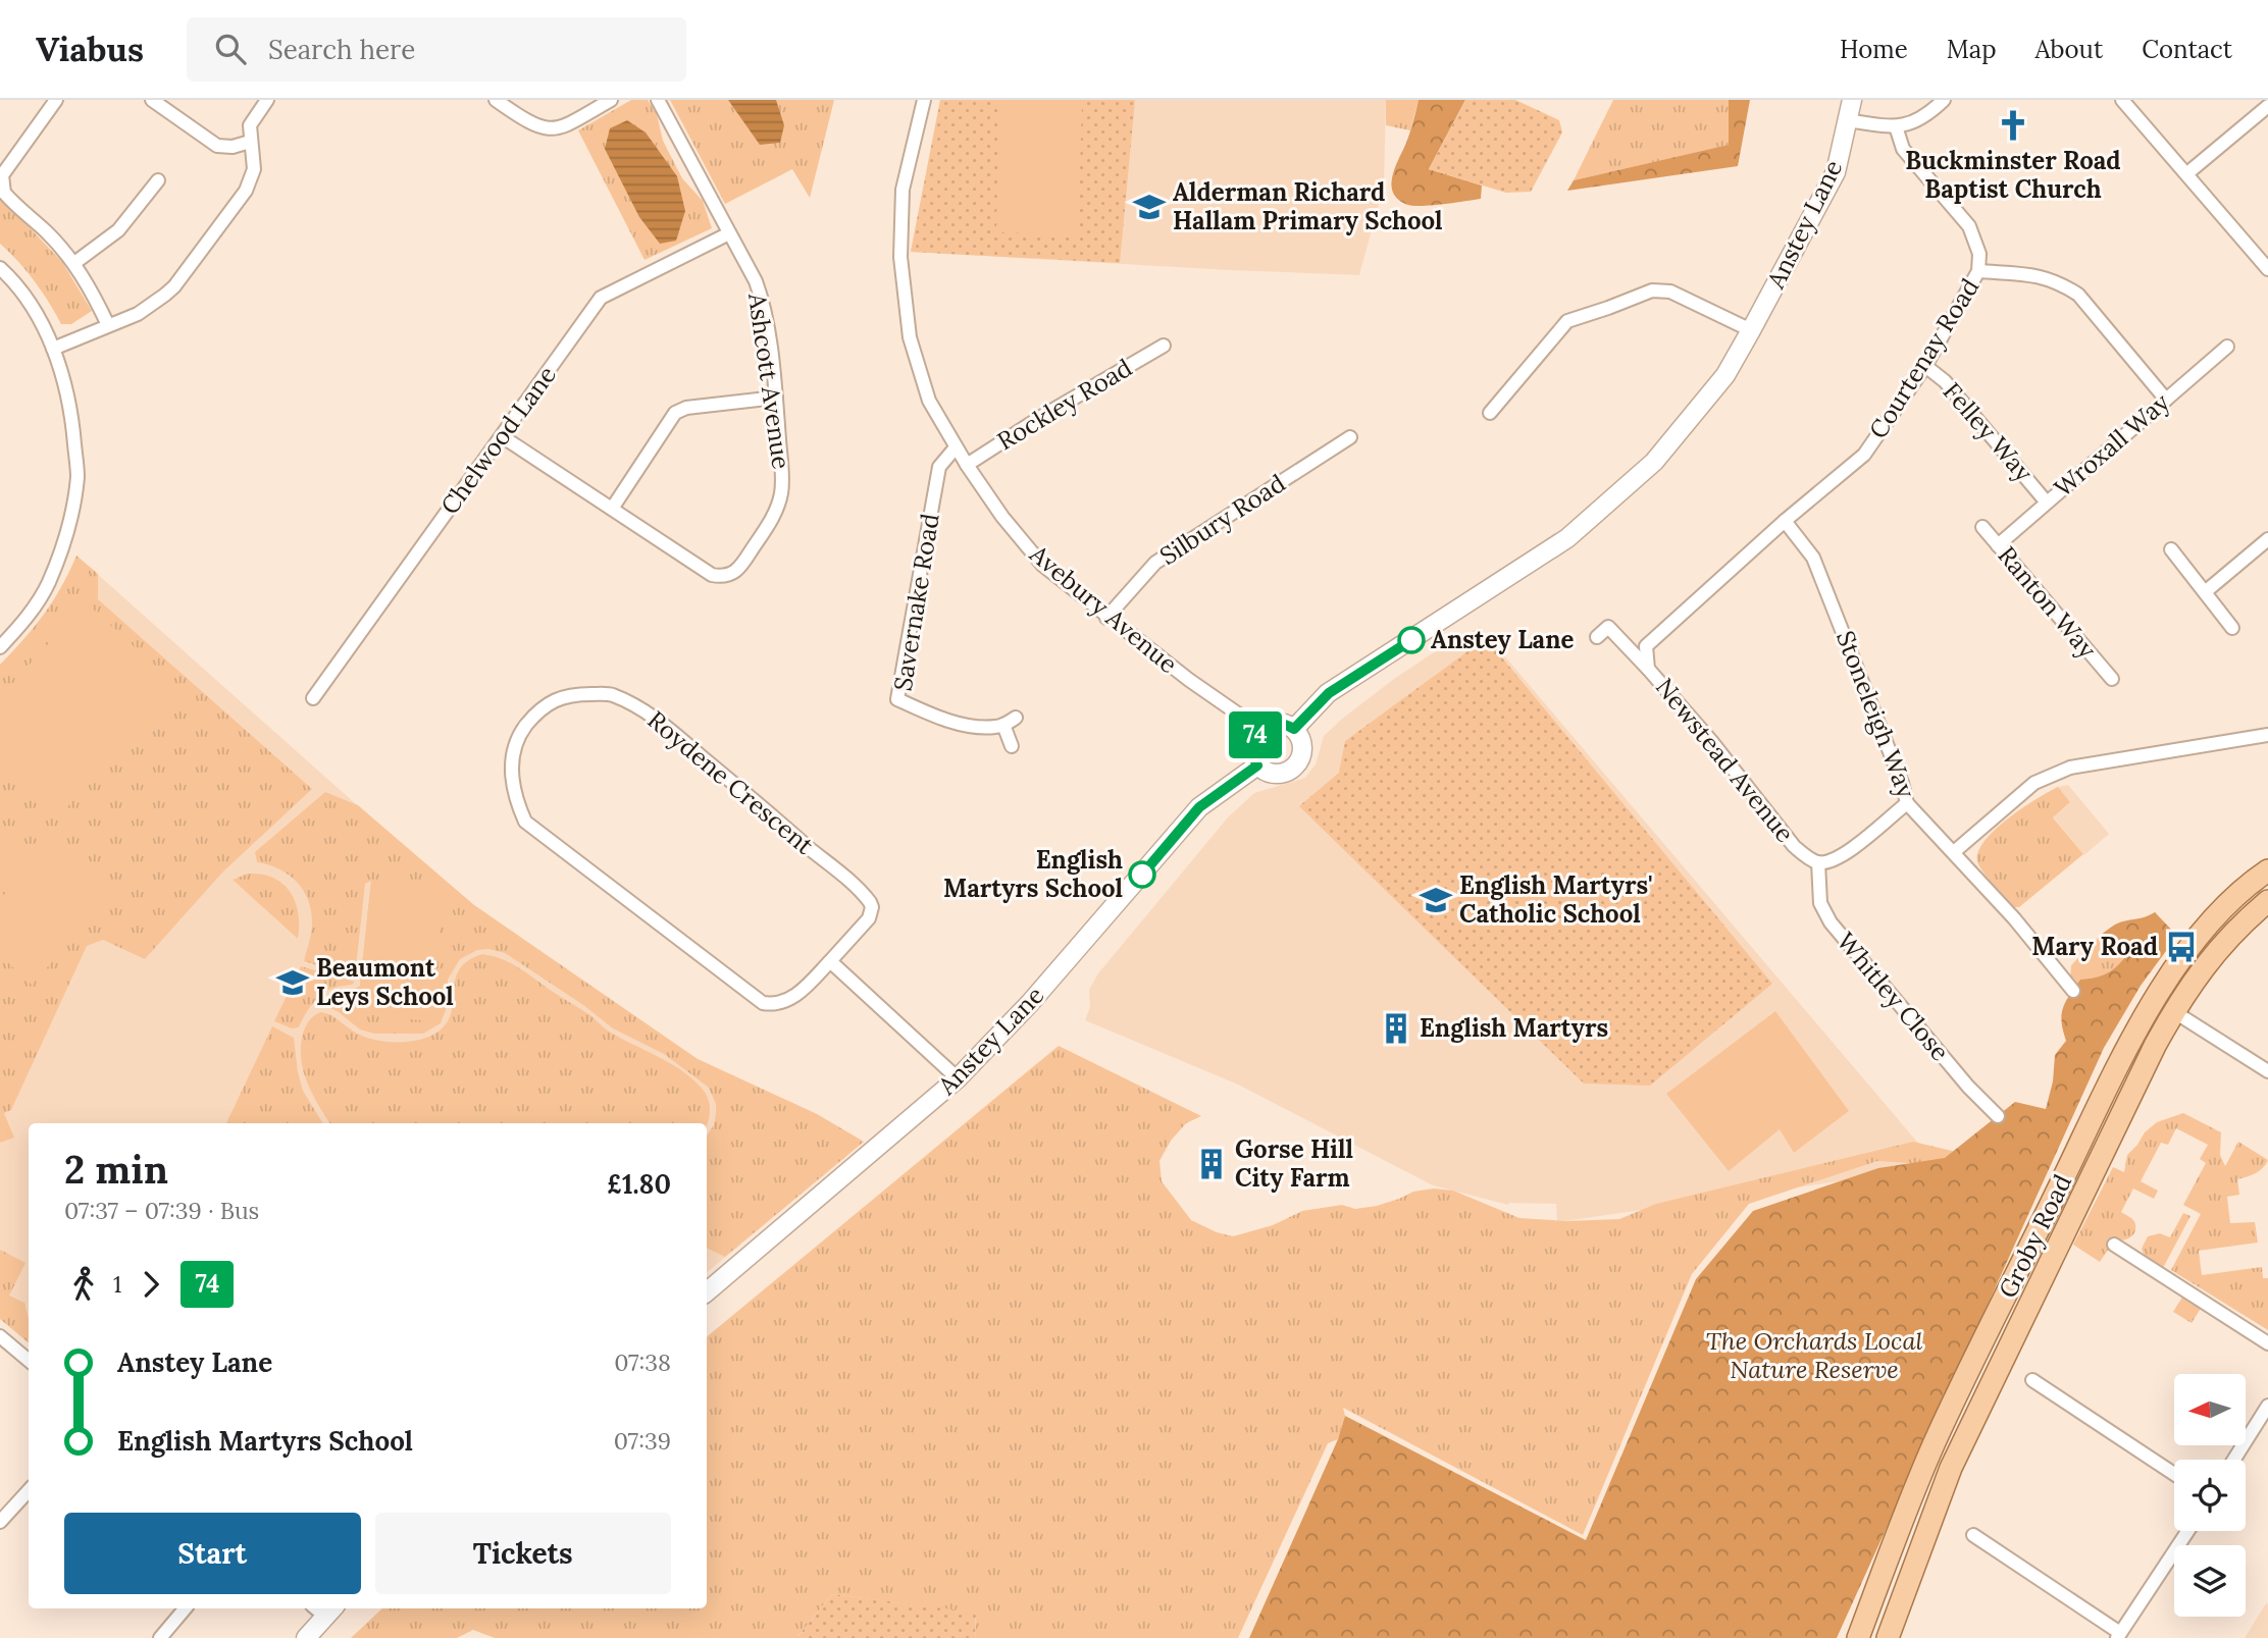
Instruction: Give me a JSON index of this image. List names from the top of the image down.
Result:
{
  "streets": {
    "main road": ["Anstey Lane", "Groby Road"],
    "street": [
      "Courtenay Road",
      "Ashcott Avenue",
      "Rockley Road",
      "Felley Way",
      "Chelwood Lane",
      "Wroxall Way",
      "Silbury Road",
      "Savernake Road",
      "Ranton Way",
      "Avebury Avenue",
      "Stoneleigh Way",
      "Newstead Avenue",
      "Roydene Crescent",
      "Whitley Close"
    ]
  },
  "crossings": [
    ["Anstey Lane", "Avebury Avenue"],
    ["Courtenay Road", "Felley Way"],
    ["Courtenay Road", "Stoneleigh Way"],
    ["Courtenay Road", "Newstead Avenue"],
    ["Ashcott Avenue", "Chelwood Lane"],
    ["Rockley Road", "Avebury Avenue"],
    ["Felley Way", "Wroxall Way"],
    ["Wroxall Way", "Ranton Way"],
    ["Silbury Road", "Avebury Avenue"],
    ["Savernake Road", "Avebury Avenue"],
    ["Newstead Avenue", "Whitley Close"]
  ],
  "parks": ["The Orchards Local Nature Reserve"],
  "places": {
    "church": ["Buckminster Road Baptist Church"],
    "school or university": ["Alderman Richard Hallam Primary School", "English Martyrs' Catholic School", "Beaumont Leys School"],
    "other": ["Anstey Lane", "English Martyrs School"],
    "bus stop": ["Mary Road"],
    "building": ["English Martyrs", "Gorse Hill City Farm"]
  },
  "lines": ["bus line 74"],
  "north": "left",
  "page": {
    "header": "Viabus",
    "search": "Search here",
    "nav": [
      "Home",
      "Map",
      "About",
      "Contact"
    ],
    "on_map": "74",
    "heading": ["2 min", "07:37 – 07:39 · Bus", "£1.80"],
    "legs": ["1", "74"],
    "list": [
      {
        "name": "Anstey Lane",
        "value": "07:38"
      },
      {
        "name": "English Martyrs School",
        "value": "07:39"
      }
    ],
    "buttons": ["Start", "Tickets"]
  }
}
